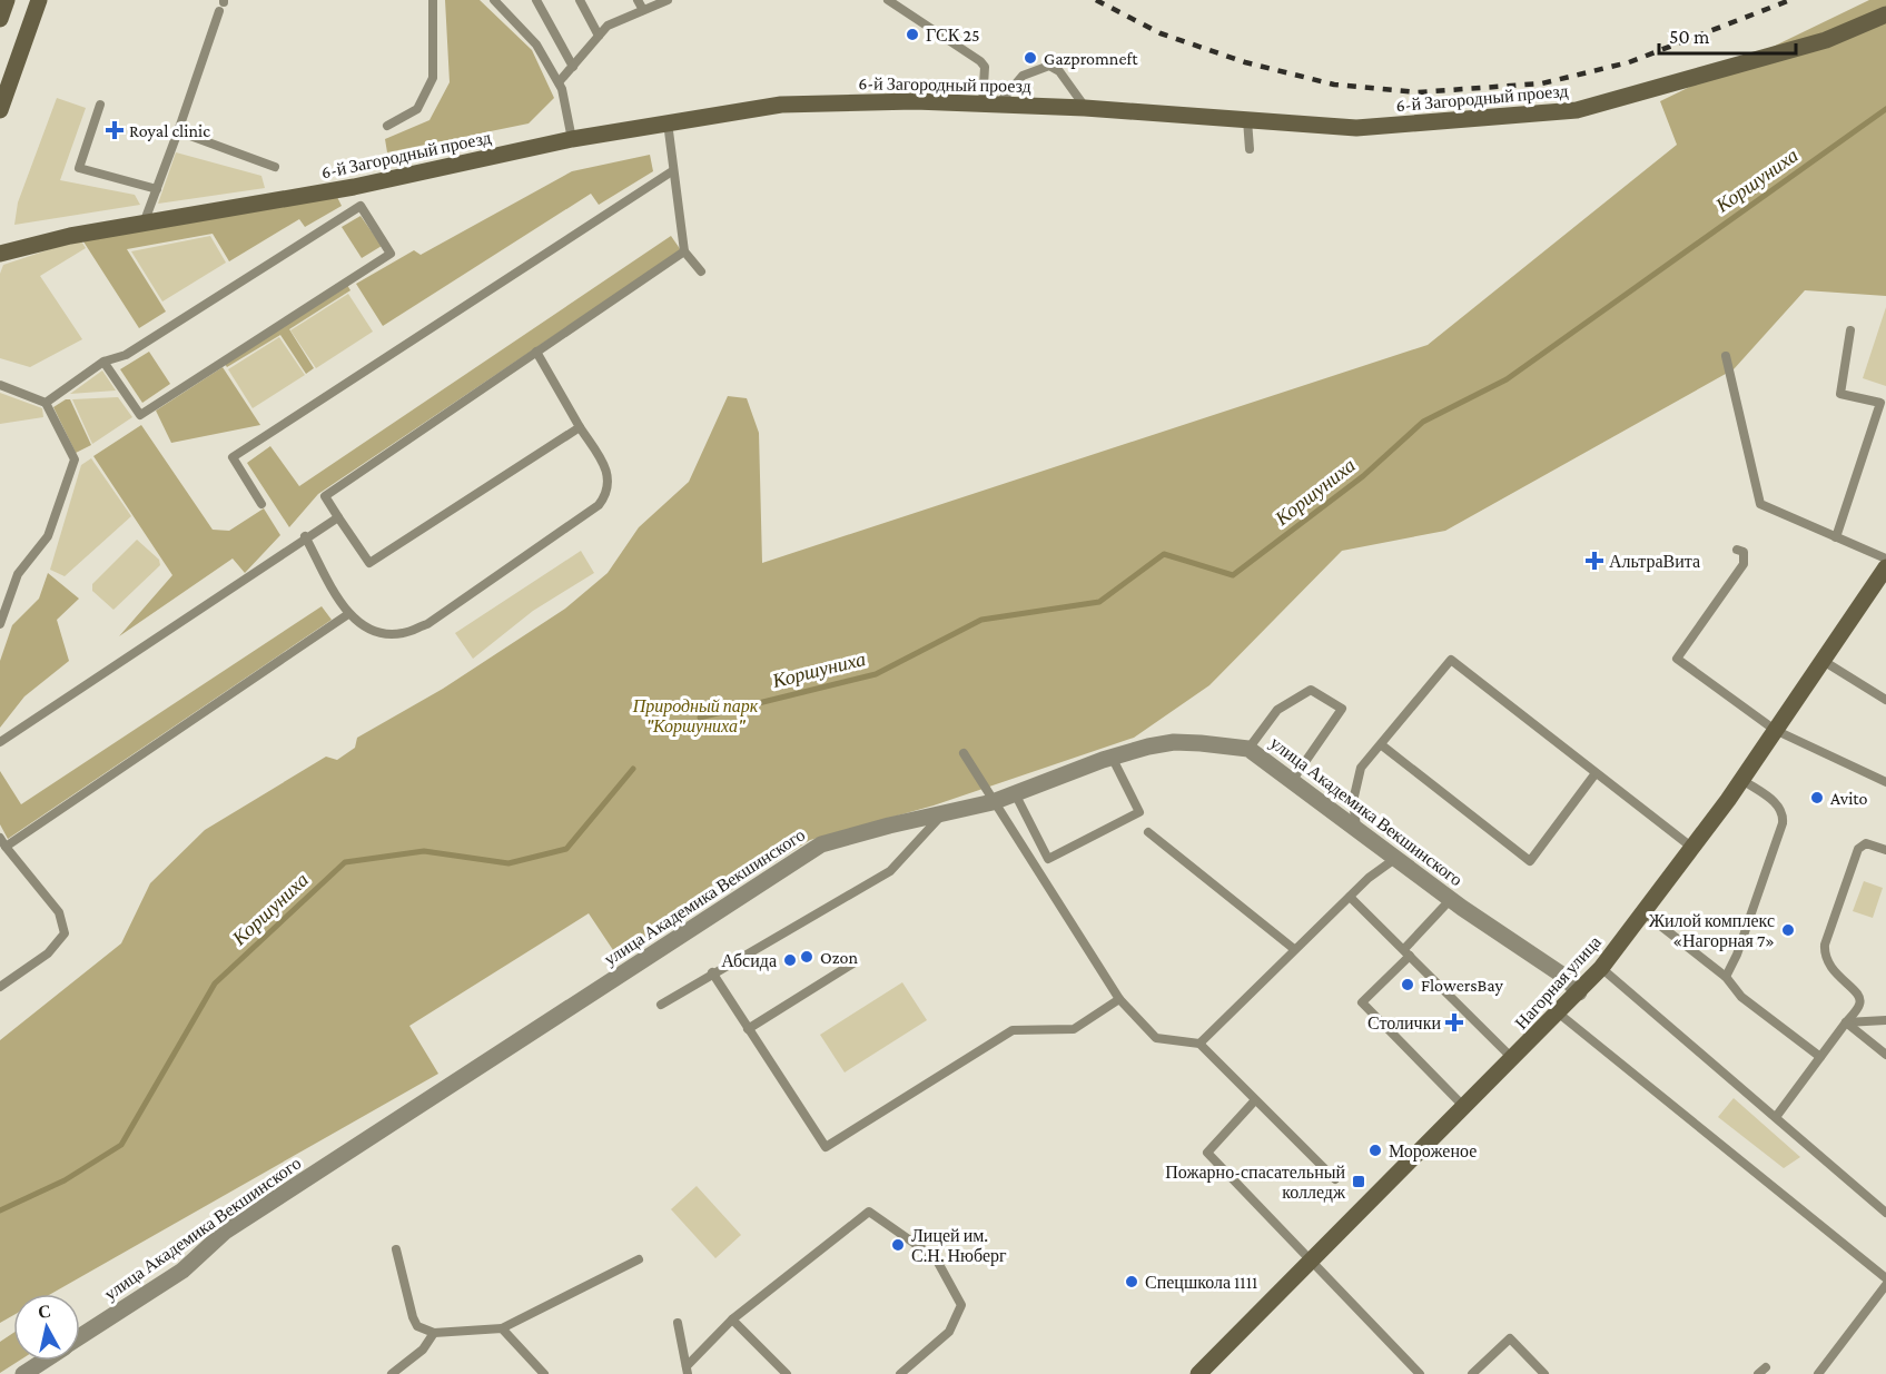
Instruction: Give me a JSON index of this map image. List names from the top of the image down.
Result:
{
  "streets": {
    "street": ["6-й Загородный проезд", "улица Академика Векшинского", "Нагорная улица"]
  },
  "crossings": [
    ["улица Академика Векшинского", "Нагорная улица"]
  ],
  "water": ["Коршуниха"],
  "parks": ["Природный парк \"Коршуниха\""],
  "places": {
    "other": [
      "ГСК 25",
      "Gazpromneft",
      "Avito",
      "Жилой комплекс «Нагорная 7»",
      "Ozon",
      "Абсида",
      "FlowersBay",
      "Мороженое",
      "Лицей им. С.Н. Нюберг",
      "Спецшкола 1111"
    ],
    "health": ["Royal clinic", "АльтраВита", "Столички"],
    "transit": ["Пожарно-спасательный колледж"]
  },
  "scale_bar": "50 m",
  "north": "top"
}
